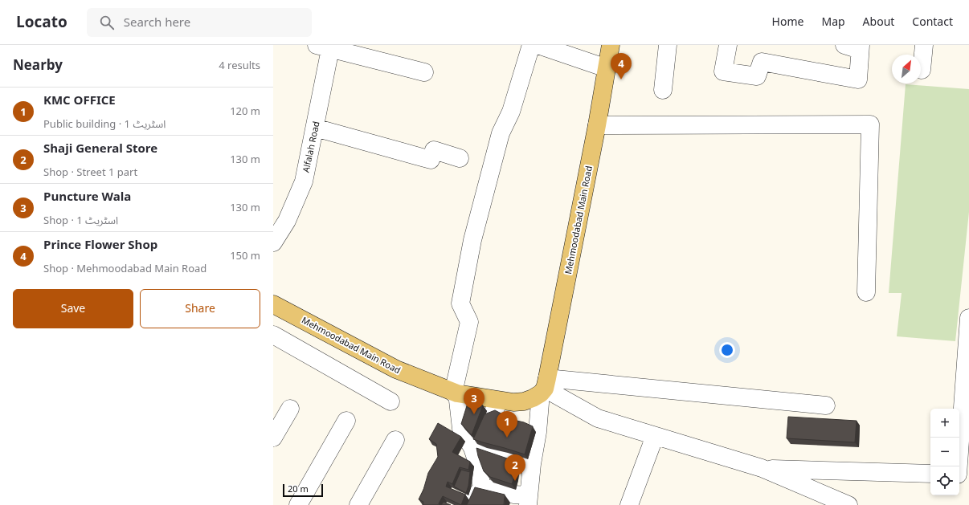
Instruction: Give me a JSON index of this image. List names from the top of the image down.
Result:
{
  "streets": {
    "main road": ["Mehmoodabad Main Road"],
    "street": ["Alfalah Road"]
  },
  "scale_bar": "20 m",
  "north": "top right",
  "page": {
    "header": "Locato",
    "search": "Search here",
    "nav": [
      "Home",
      "Map",
      "About",
      "Contact"
    ],
    "heading": ["Nearby", "4 results"],
    "pins": [
      "4",
      "3",
      "1",
      "2"
    ],
    "list": [
      {
        "mark": "1",
        "name": "KMC OFFICE",
        "note": "Public building · اسٹریٹ 1",
        "value": "120 m"
      },
      {
        "mark": "2",
        "name": "Shaji General Store",
        "note": "Shop · Street 1 part",
        "value": "130 m"
      },
      {
        "mark": "3",
        "name": "Puncture Wala",
        "note": "Shop · اسٹریٹ 1",
        "value": "130 m"
      },
      {
        "mark": "4",
        "name": "Prince Flower Shop",
        "note": "Shop · Mehmoodabad Main Road",
        "value": "150 m"
      }
    ],
    "buttons": ["Save", "Share"],
    "map_buttons": ["+", "−"],
    "scale": "20 m"
  }
}
